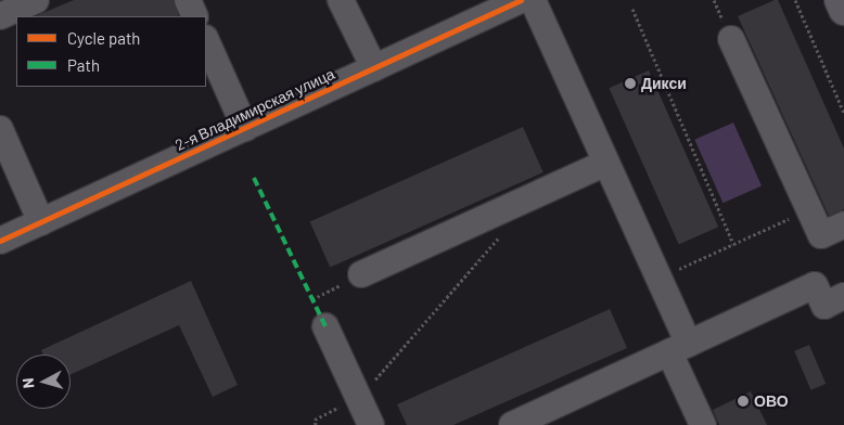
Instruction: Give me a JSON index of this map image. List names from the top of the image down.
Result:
{
  "streets": {
    "street": ["2-я Владимирская улица"]
  },
  "places": ["Дикси", "ОВО"],
  "legend": ["Cycle path", "Path"],
  "north": "left"
}
